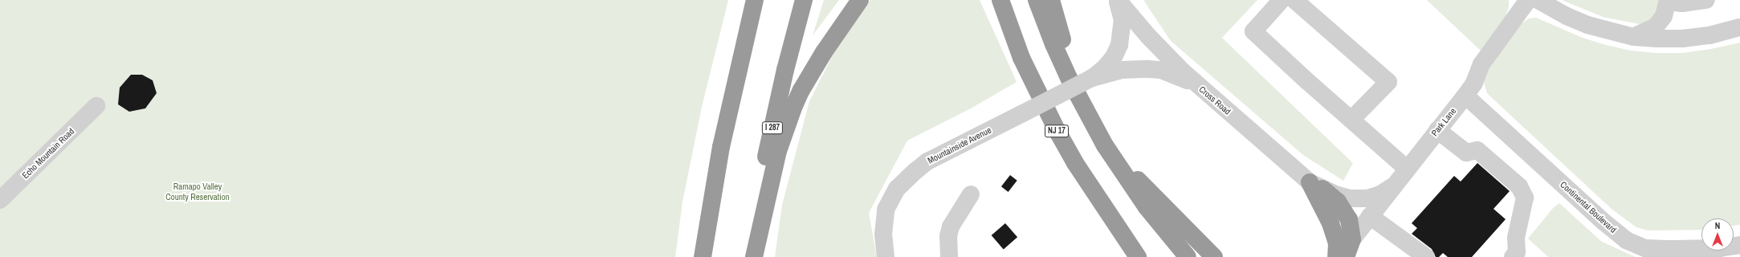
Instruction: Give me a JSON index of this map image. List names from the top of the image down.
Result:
{
  "streets": {
    "highway": ["I 287", "NJ 17"],
    "street": [
      "Cross Road",
      "Park Lane",
      "Mountainside Avenue",
      "Echo Mountain Road",
      "Continental Boulevard"
    ]
  },
  "crossings": [
    ["Cross Road", "Mountainside Avenue"],
    ["Park Lane", "Continental Boulevard"]
  ],
  "parks": ["Ramapo Valley County Reservation"],
  "north": "top"
}
